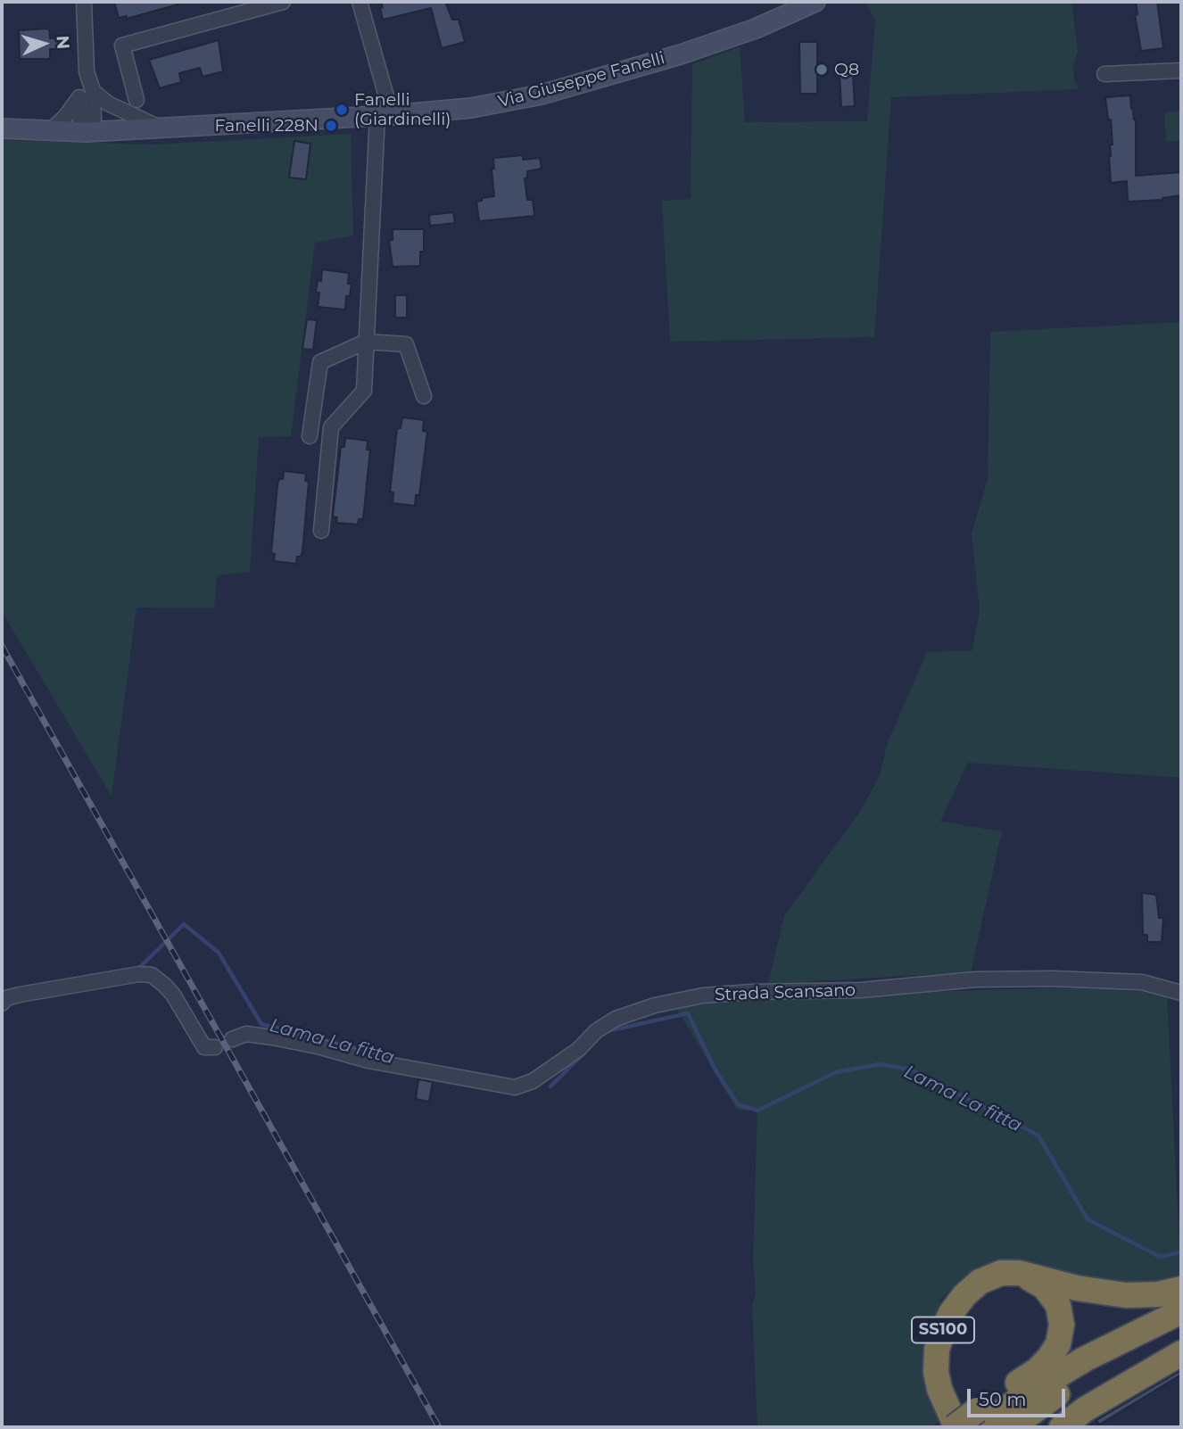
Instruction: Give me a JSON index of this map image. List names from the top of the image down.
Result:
{
  "streets": {
    "highway": ["SS100"],
    "main road": ["Via Giuseppe Fanelli"],
    "street": ["Strada Scansano"]
  },
  "water": ["Lama La fitta"],
  "places": ["Q8", "Fanelli (Giardinelli)", "Fanelli 228N"],
  "scale_bar": "50 m",
  "north": "right"
}
